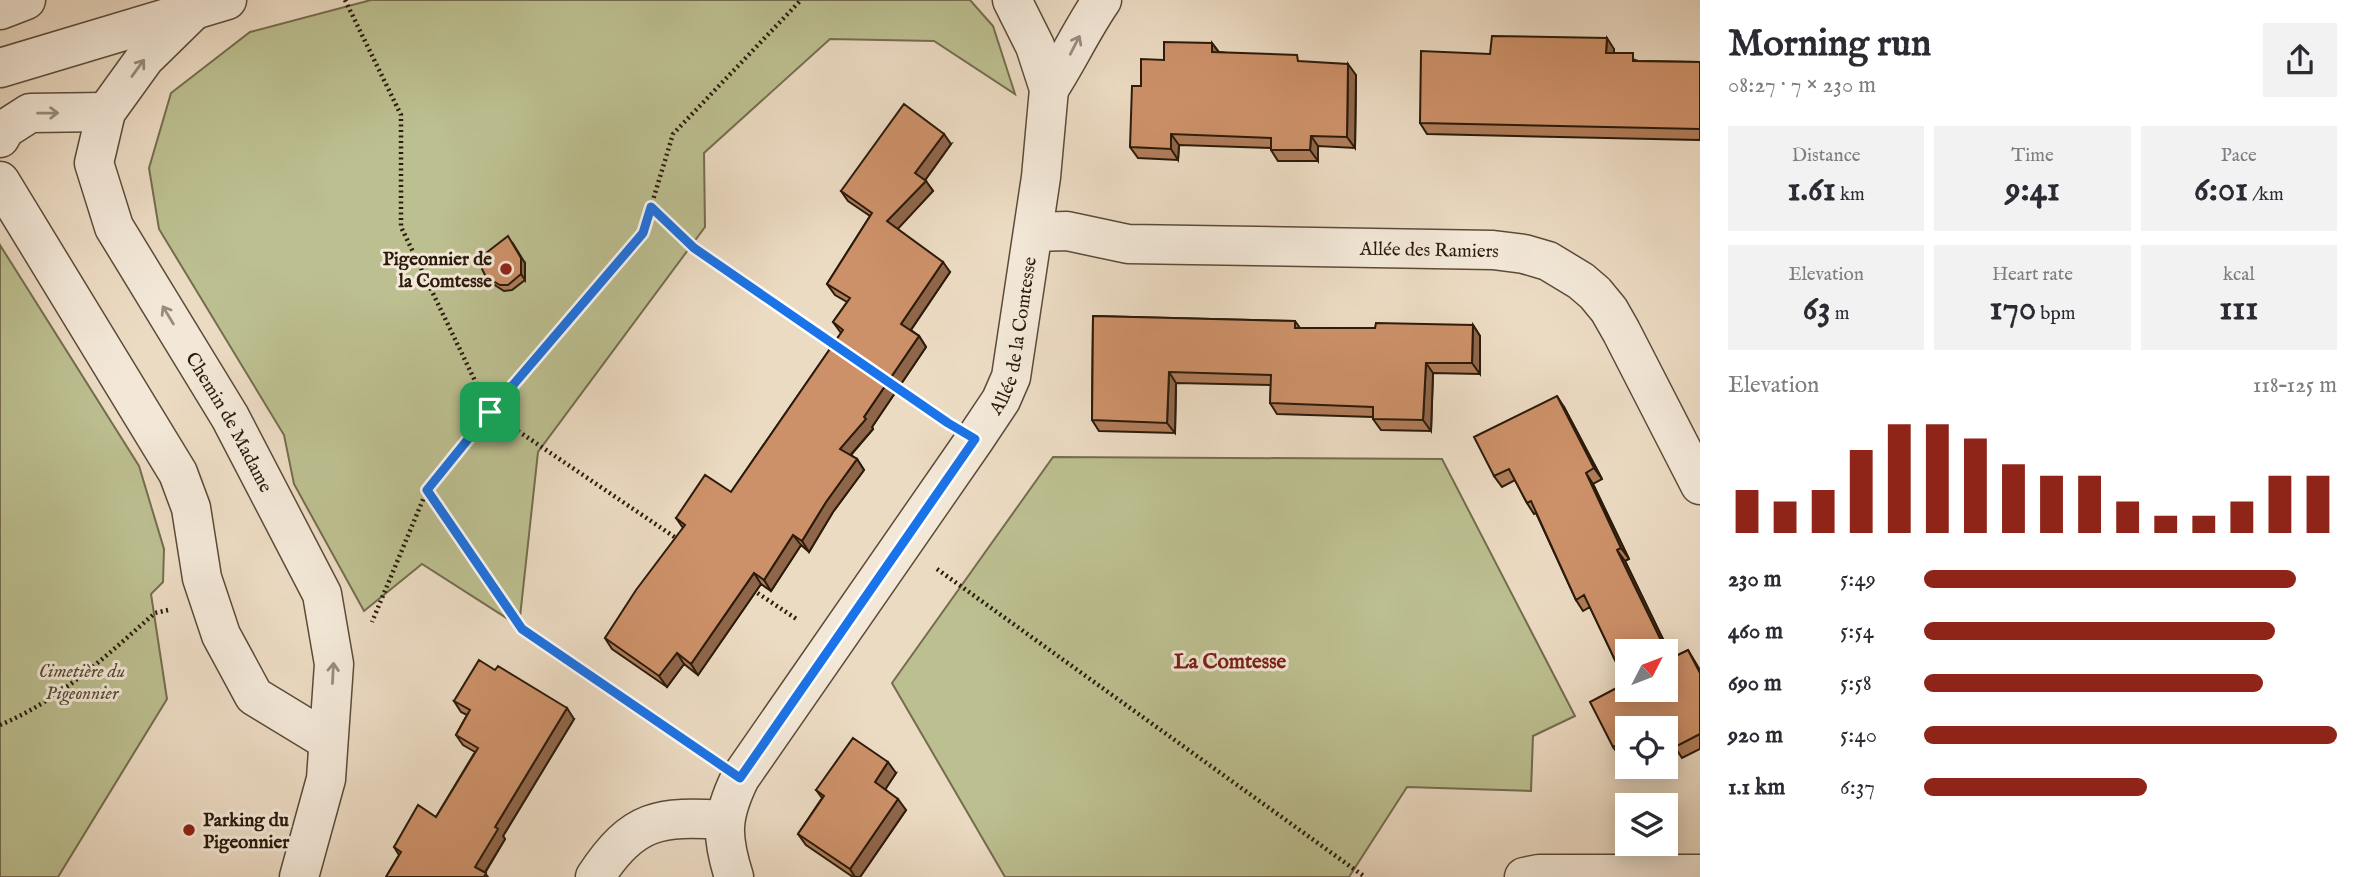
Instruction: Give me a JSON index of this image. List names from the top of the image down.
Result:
{
  "streets": {
    "street": ["Allée des Ramiers", "Allée de la Comtesse", "Chemin de Madame"]
  },
  "crossings": [
    ["Allée des Ramiers", "Allée de la Comtesse"]
  ],
  "districts": ["La Comtesse"],
  "parks": ["Cimetière du Pigeonnier"],
  "places": ["Pigeonnier de la Comtesse", "Parking du Pigeonnier"],
  "north": "top right",
  "page": {
    "heading": ["Morning run", "08:27 · 7 × 230 m"],
    "stats": [
      ["Distance", "1.61 km"],
      ["Time", "9:41"],
      ["Pace", "6:01 /km"],
      ["Elevation", "63 m"],
      ["Heart rate", "170 bpm"],
      ["kcal", "111"]
    ],
    "chart": ["Elevation", "118–125 m"],
    "list": [
      {
        "name": "230 m",
        "note": "5:49"
      },
      {
        "name": "460 m",
        "note": "5:54"
      },
      {
        "name": "690 m",
        "note": "5:58"
      },
      {
        "name": "920 m",
        "note": "5:40"
      },
      {
        "name": "1.1 km",
        "note": "6:37"
      }
    ]
  }
}
